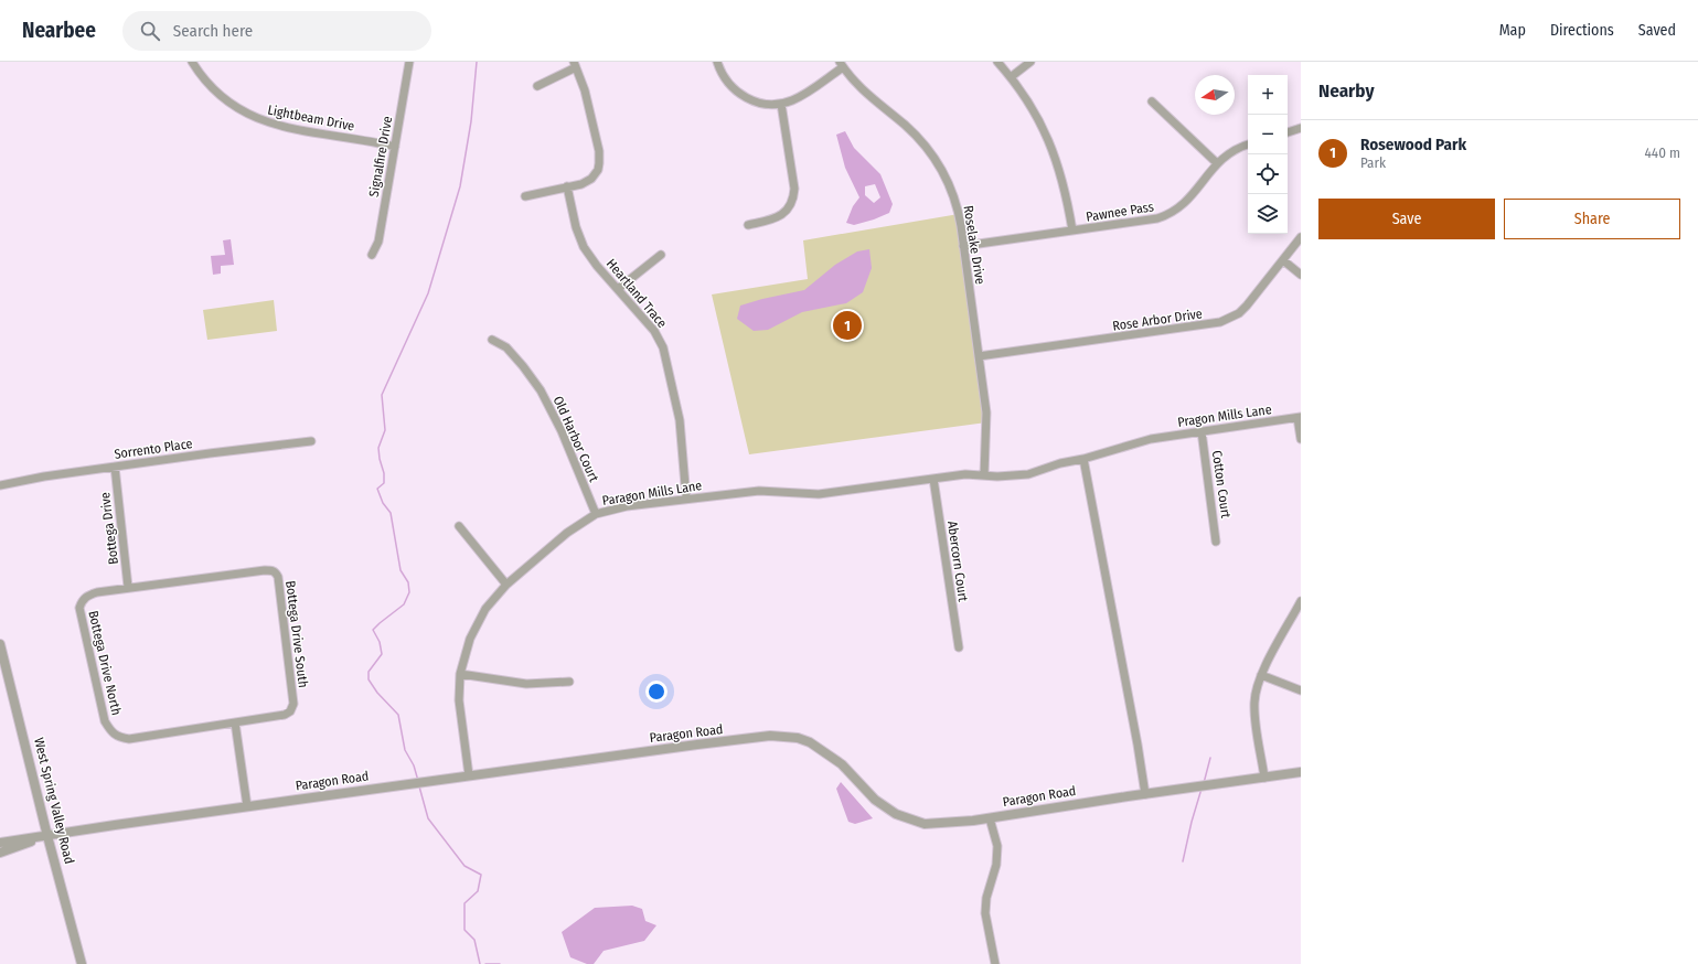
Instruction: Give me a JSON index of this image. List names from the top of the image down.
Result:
{
  "streets": {
    "street": [
      "Lightbeam Drive",
      "Signalfire Drive",
      "Pawnee Pass",
      "Roselake Drive",
      "Heartland Trace",
      "Rose Arbor Drive",
      "Pragon Mills Lane",
      "Old Harbor Court",
      "Sorrento Place",
      "Cotton Court",
      "Paragon Mills Lane",
      "Bottega Drive",
      "Abercorn Court",
      "Bottega Drive South",
      "Bottega Drive North",
      "Paragon Road",
      "West Spring Valley Road"
    ]
  },
  "crossings": [
    ["Lightbeam Drive", "Signalfire Drive"],
    ["Pawnee Pass", "Roselake Drive"],
    ["Roselake Drive", "Rose Arbor Drive"],
    ["Roselake Drive", "Paragon Mills Lane"],
    ["Heartland Trace", "Paragon Mills Lane"],
    ["Pragon Mills Lane", "Cotton Court"],
    ["Pragon Mills Lane", "Paragon Mills Lane"],
    ["Old Harbor Court", "Paragon Mills Lane"],
    ["Sorrento Place", "Bottega Drive"],
    ["Paragon Mills Lane", "Abercorn Court"],
    ["Paragon Mills Lane", "Paragon Road"],
    ["Bottega Drive", "Bottega Drive South"],
    ["Bottega Drive", "Bottega Drive North"],
    ["Bottega Drive South", "Bottega Drive North"],
    ["Paragon Road", "West Spring Valley Road"]
  ],
  "north": "left",
  "page": {
    "header": "Nearbee",
    "search": "Search here",
    "nav": ["Map", "Directions", "Saved"],
    "heading": "Nearby",
    "map_buttons": ["+", "−"],
    "list": [
      {
        "mark": "1",
        "name": "Rosewood Park",
        "note": "Park",
        "value": "440 m"
      }
    ],
    "buttons": ["Save", "Share"],
    "pins": "1"
  }
}
